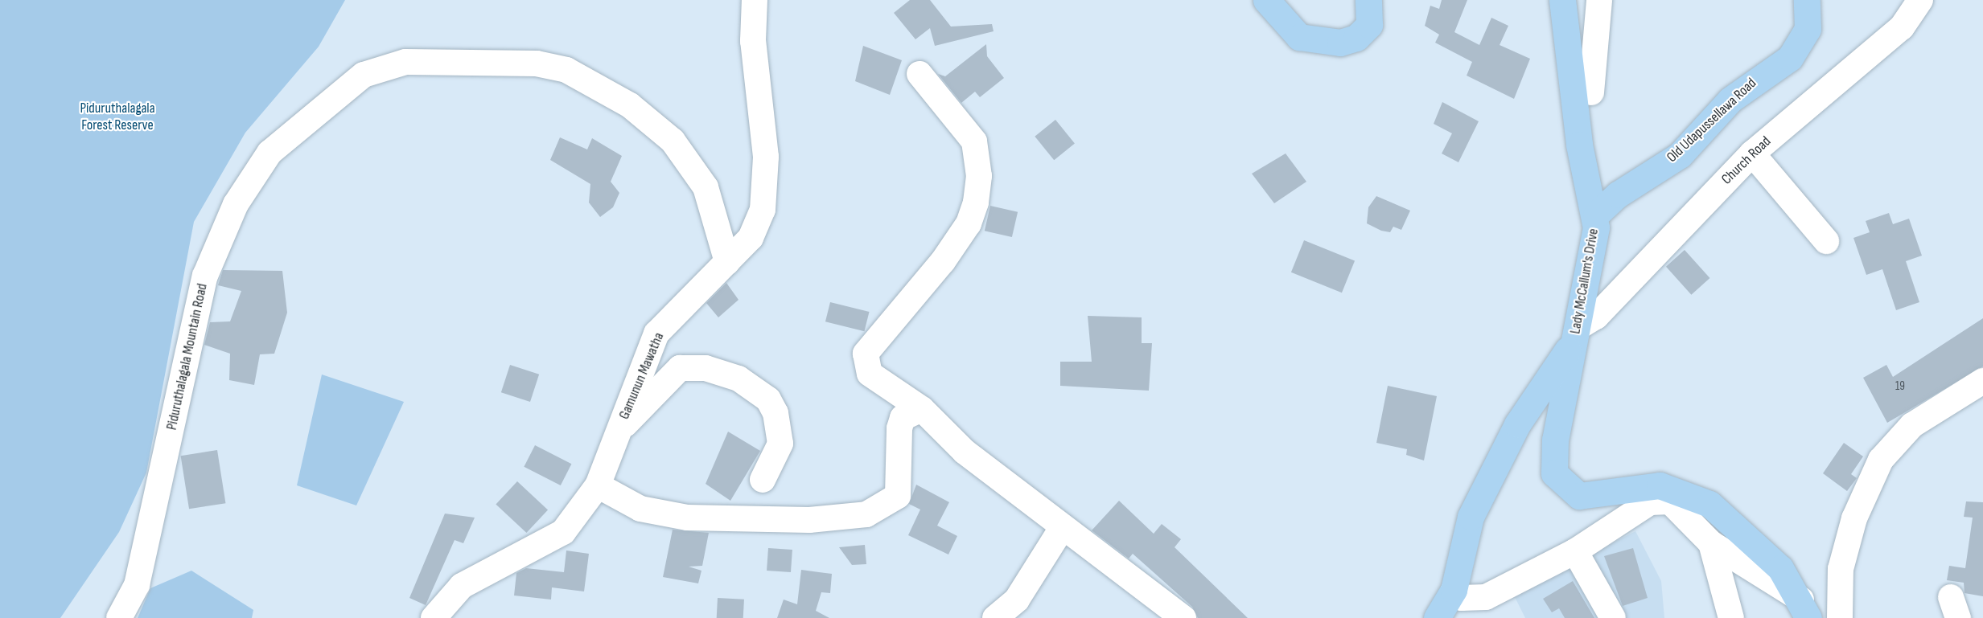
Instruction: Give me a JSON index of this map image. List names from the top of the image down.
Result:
{
  "streets": {
    "main road": ["Old Udapussellawa Road", "Lady McCallum's Drive"],
    "street": ["Church Road", "Piduruthalagala Mountain Road", "Gamunun Mawatha"]
  },
  "crossings": [
    ["Old Udapussellawa Road", "Lady McCallum's Drive"],
    ["Church Road", "Lady McCallum's Drive"],
    ["Piduruthalagala Mountain Road", "Gamunun Mawatha"]
  ],
  "parks": ["Piduruthalagala Forest Reserve"],
  "house_numbers": ["19"]
}
